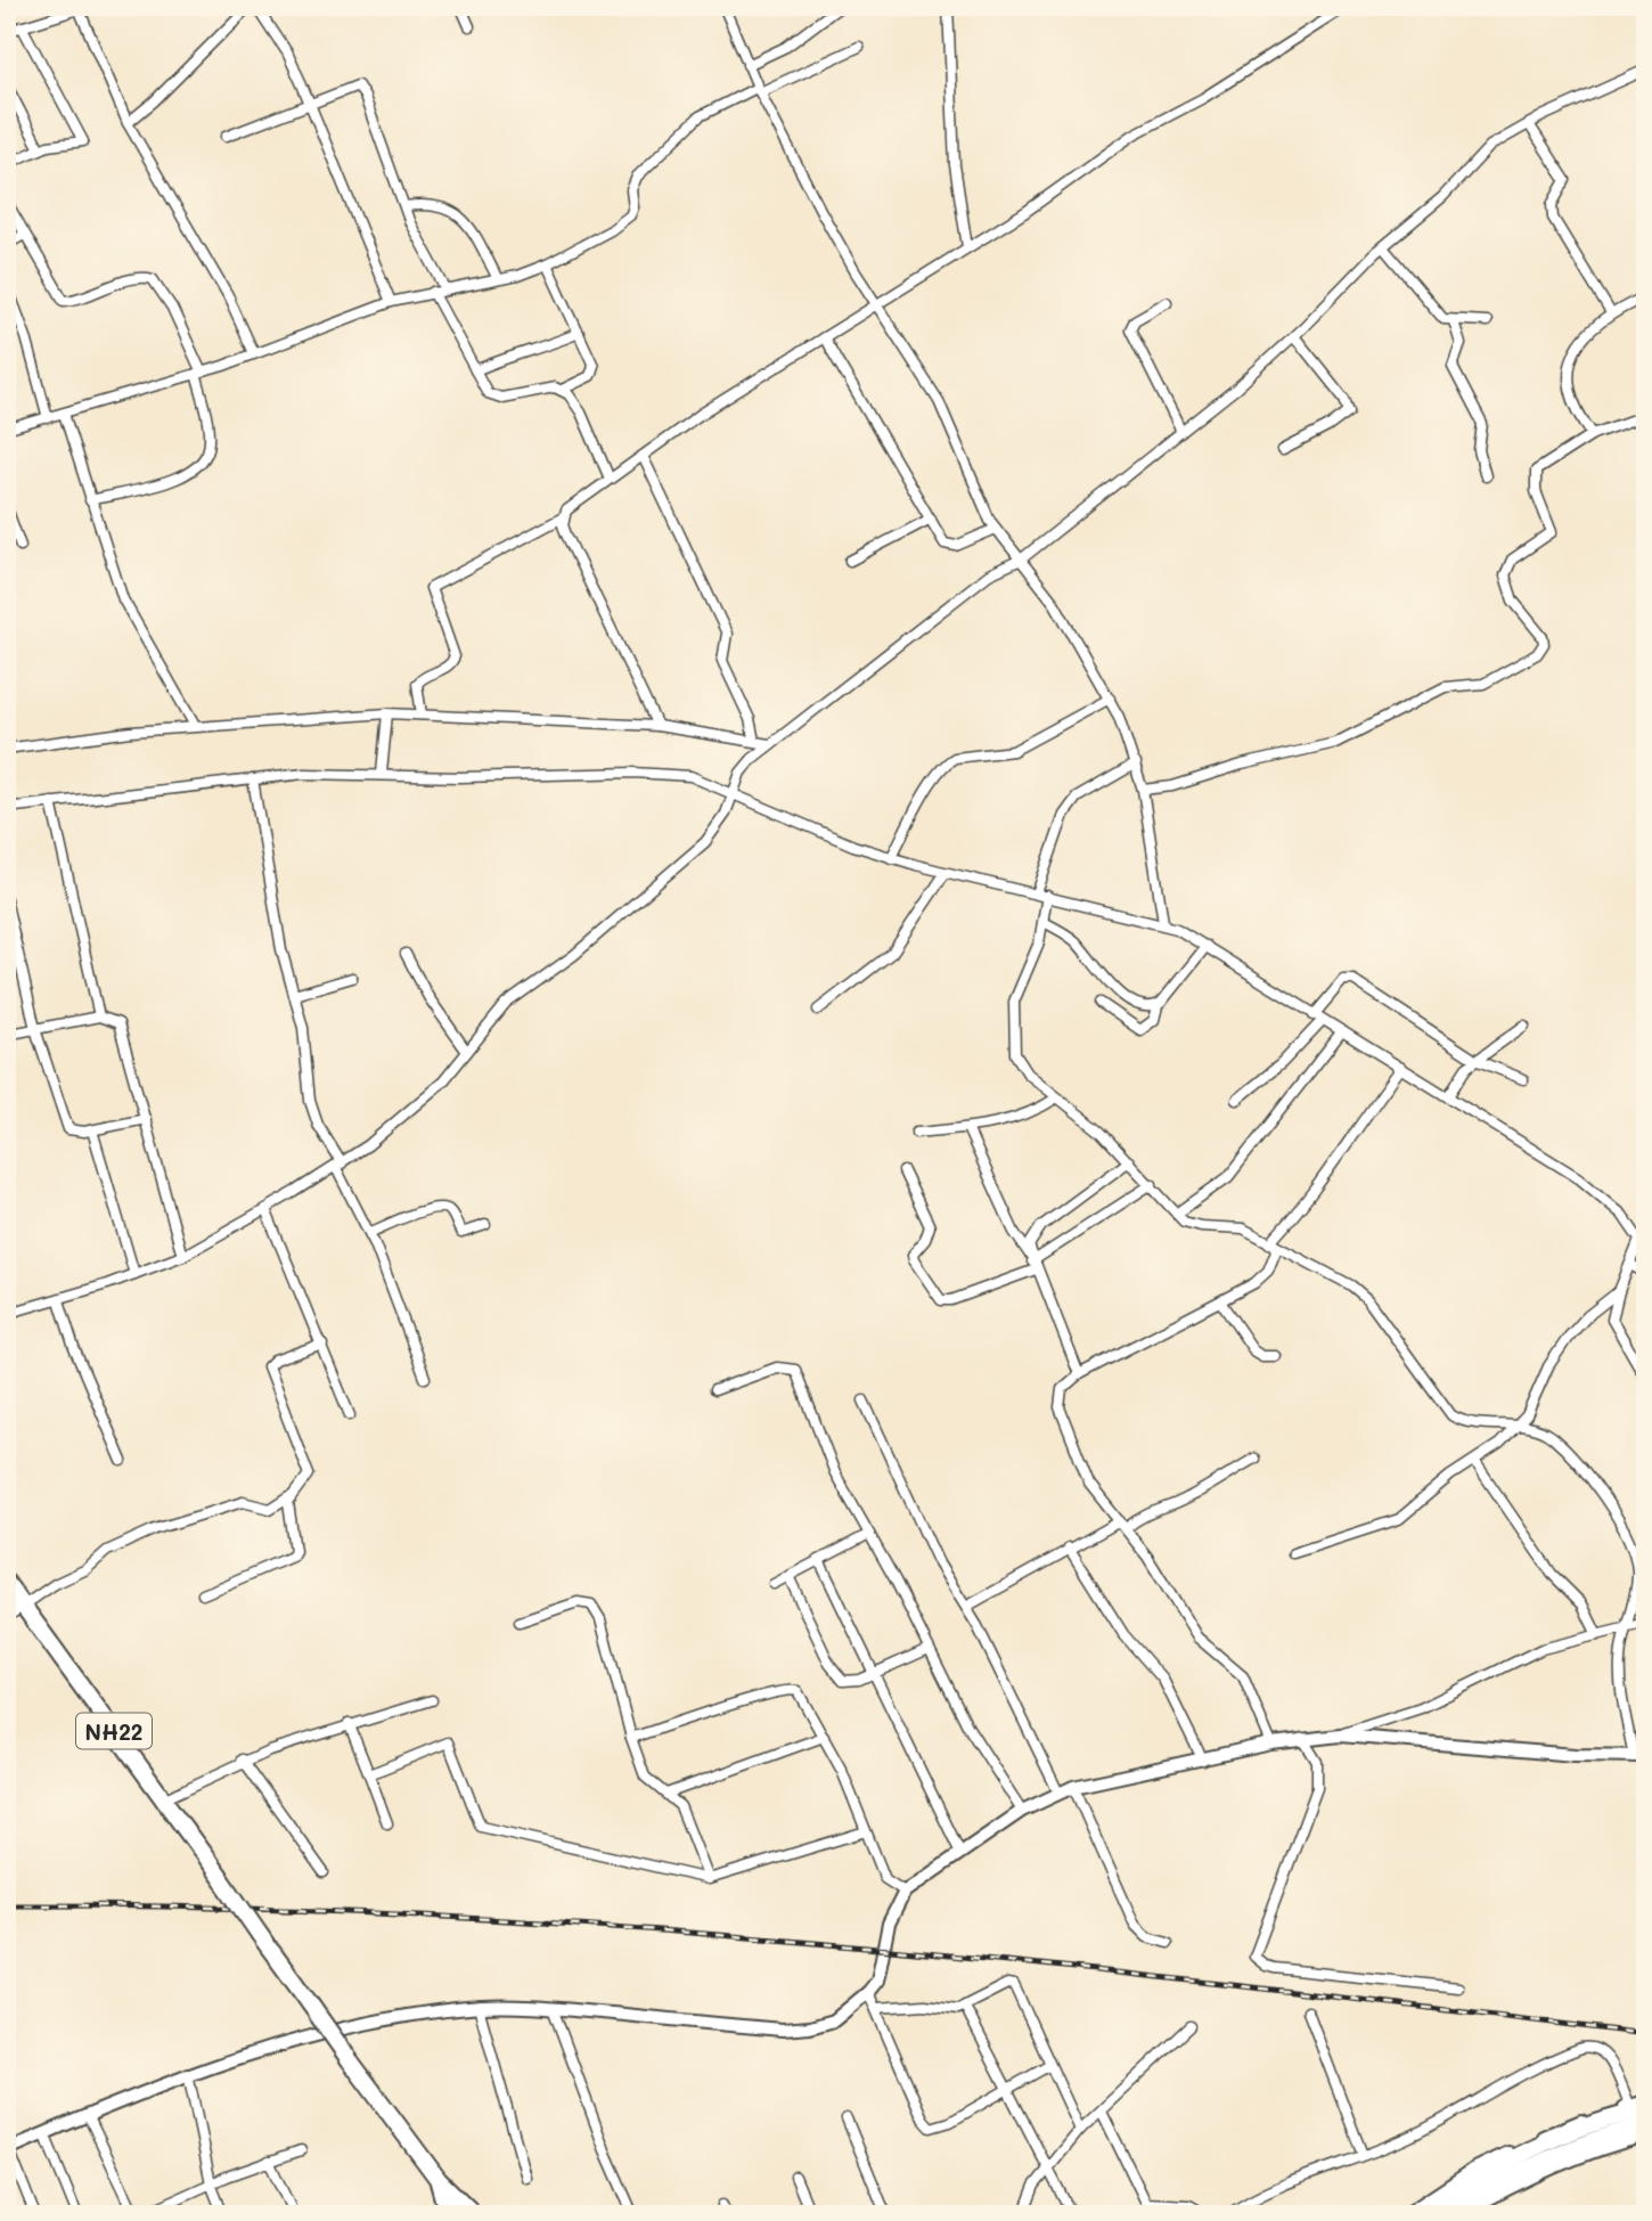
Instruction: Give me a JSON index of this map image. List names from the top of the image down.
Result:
{
  "streets": {
    "highway": ["NH22"]
  }
}
